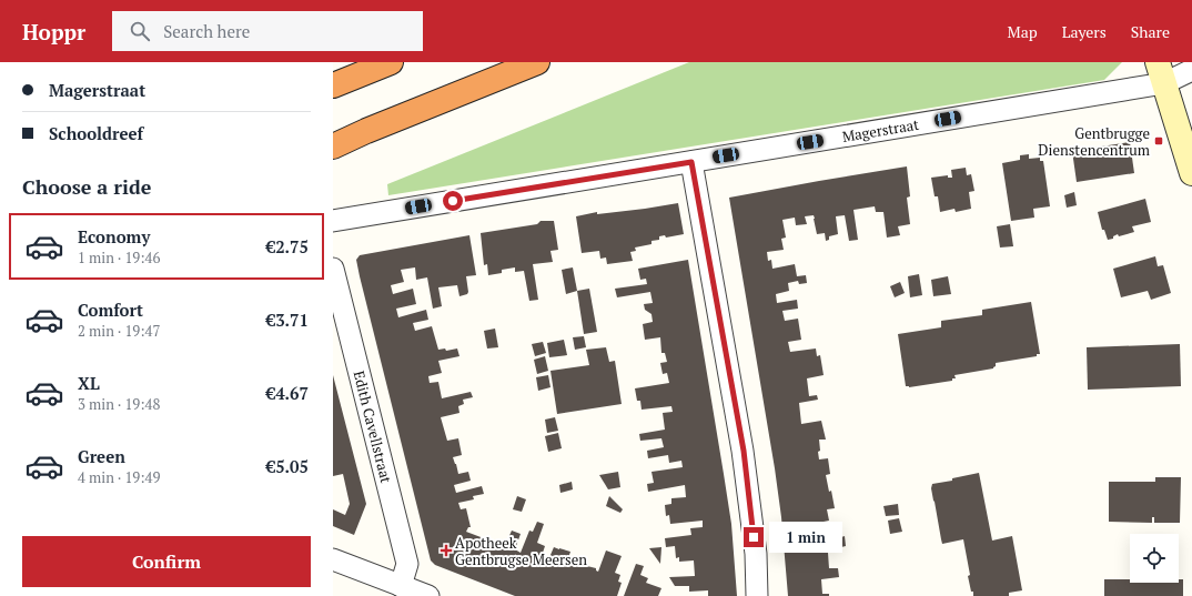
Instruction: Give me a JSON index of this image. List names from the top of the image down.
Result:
{
  "streets": {
    "street": ["Magerstraat", "Edith Cavellstraat"]
  },
  "places": {
    "transit": ["Gentbrugge Dienstencentrum"],
    "health": ["Apotheek Gentbrugse Meersen"]
  },
  "page": {
    "header": "Hoppr",
    "search": "Search here",
    "nav": ["Map", "Layers", "Share"],
    "banner": ["Magerstraat", "Schooldreef"],
    "heading": "Choose a ride",
    "list": [
      {
        "name": "Economy",
        "note": "1 min · 19:46",
        "value": "€2.75"
      },
      {
        "name": "Comfort",
        "note": "2 min · 19:47",
        "value": "€3.71"
      },
      {
        "name": "XL",
        "note": "3 min · 19:48",
        "value": "€4.67"
      },
      {
        "name": "Green",
        "note": "4 min · 19:49",
        "value": "€5.05"
      }
    ],
    "bubble": "1 min",
    "buttons": "Confirm"
  }
}
